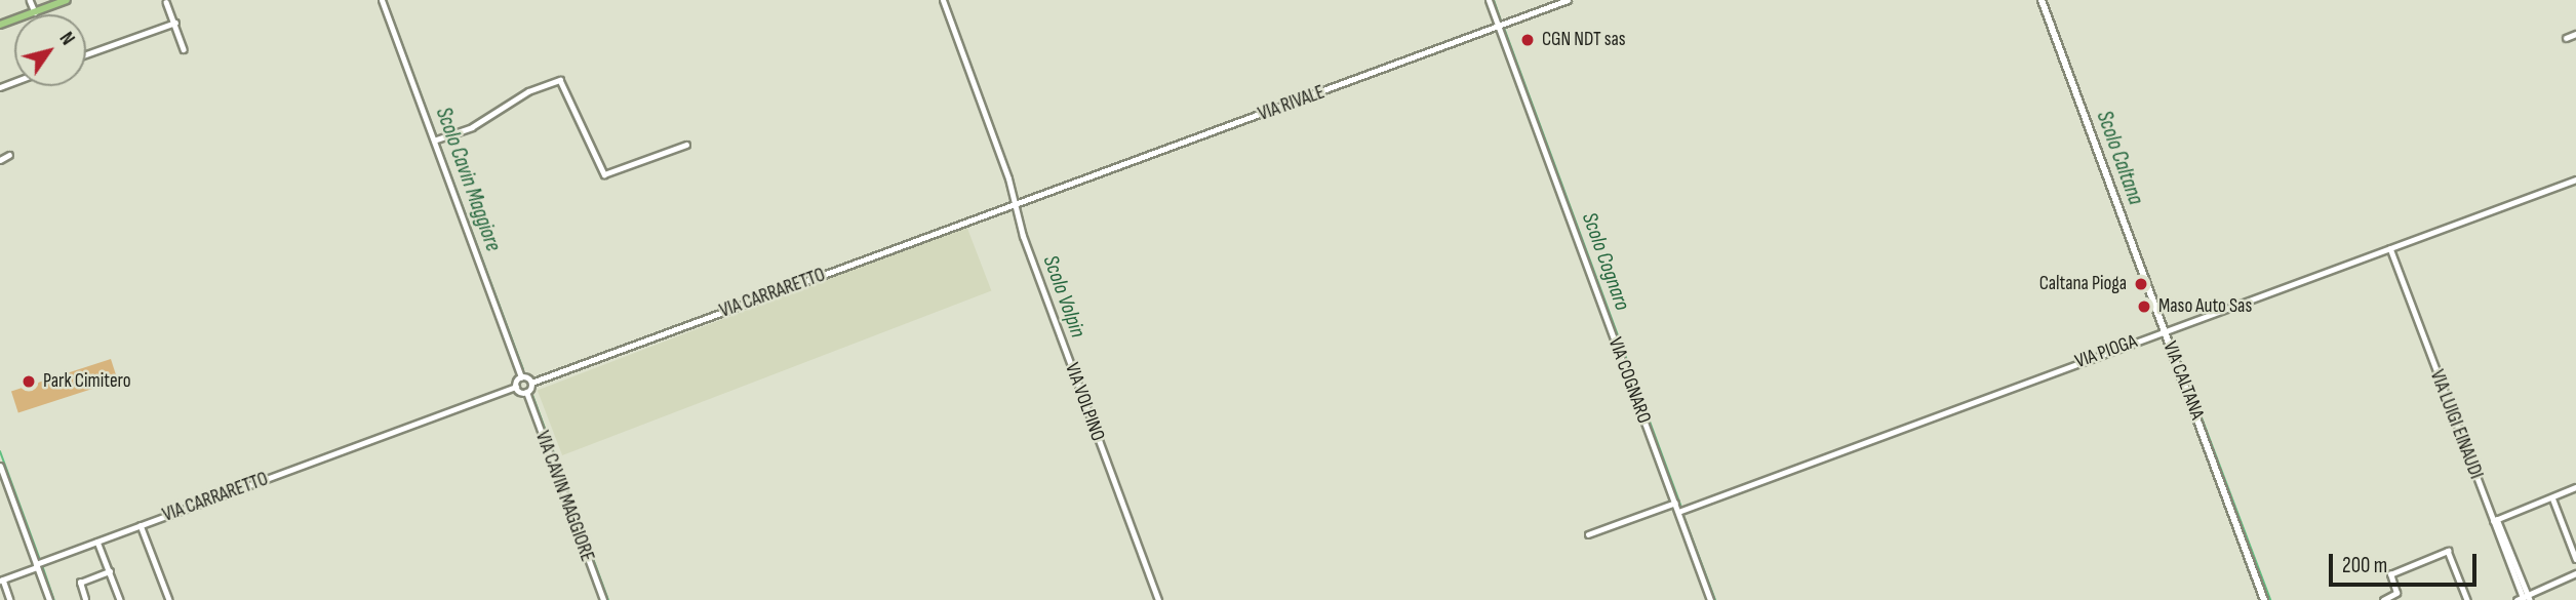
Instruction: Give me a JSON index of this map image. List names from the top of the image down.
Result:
{
  "streets": {
    "main road": ["VIA CALTANA"],
    "street": [
      "VIA RIVALE",
      "VIA CARRARETTO",
      "VIA PIOGA",
      "VIA COGNARO",
      "VIA VOLPINO",
      "VIA LUIGI EINAUDI",
      "VIA CAVIN MAGGIORE"
    ]
  },
  "crossings": [
    ["VIA RIVALE", "VIA CARRARETTO"],
    ["VIA RIVALE", "VIA COGNARO"],
    ["VIA RIVALE", "VIA VOLPINO"],
    ["VIA CARRARETTO", "VIA VOLPINO"],
    ["VIA PIOGA", "VIA COGNARO"],
    ["VIA PIOGA", "VIA CALTANA"],
    ["VIA PIOGA", "VIA LUIGI EINAUDI"]
  ],
  "water": [
    "Scolo Caltana",
    "Scolo Cavin Maggiore",
    "Scolo Cognaro",
    "Scolo Volpin"
  ],
  "places": [
    "CGN NDT sas",
    "Caltana Pioga",
    "Maso Auto Sas",
    "Park Cimitero"
  ],
  "scale_bar": "200 m",
  "north": "top right"
}
